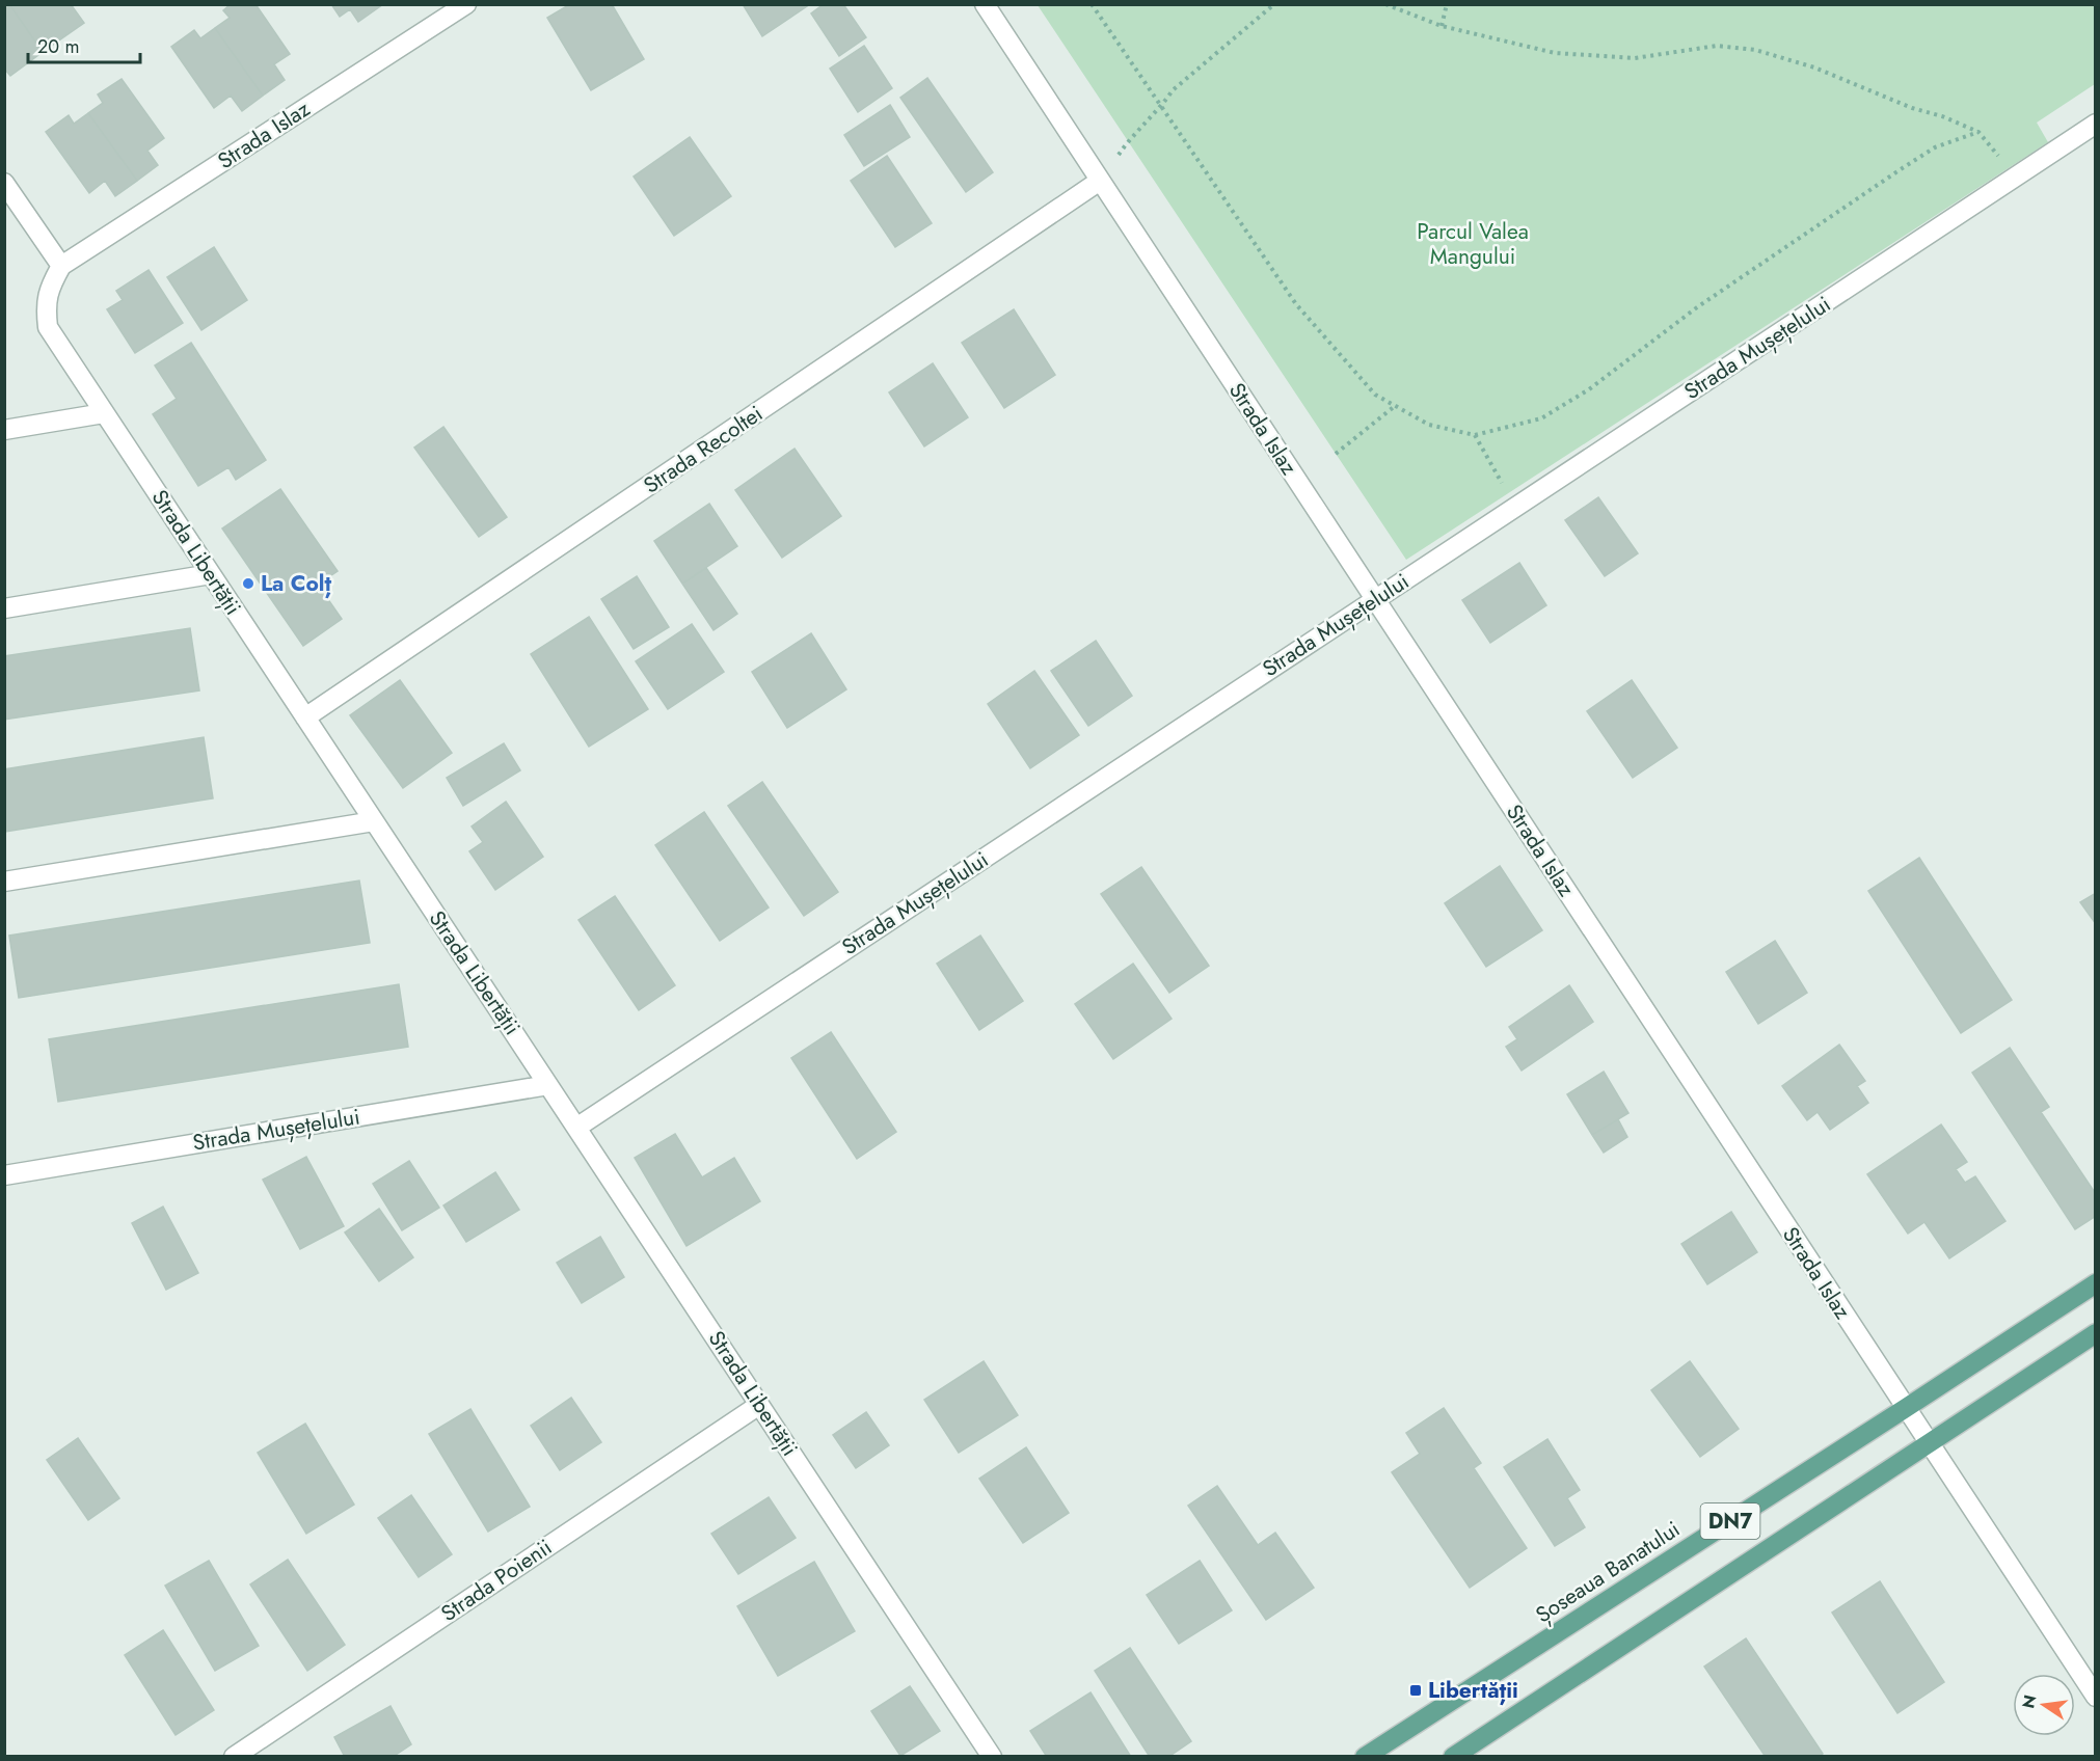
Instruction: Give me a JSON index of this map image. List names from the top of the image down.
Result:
{
  "streets": {
    "main road": ["DN7", "Șoseaua Banatului"],
    "street": [
      "Strada Islaz",
      "Strada Mușețelului",
      "Strada Recoltei",
      "Strada Libertății",
      "Strada Poienii"
    ]
  },
  "crossings": [
    ["Strada Islaz", "Strada Mușețelului"],
    ["Strada Islaz", "Strada Recoltei"],
    ["Strada Islaz", "Strada Libertății"],
    ["Strada Islaz", "DN7"],
    ["Strada Islaz", "Șoseaua Banatului"],
    ["Strada Mușețelului", "Strada Libertății"],
    ["Strada Recoltei", "Strada Libertății"],
    ["Strada Libertății", "Strada Poienii"]
  ],
  "parks": ["Parcul Valea Mangului"],
  "places": {
    "other": ["La Colț"],
    "transit": ["Libertății"]
  },
  "scale_bar": "20 m",
  "north": "left"
}
